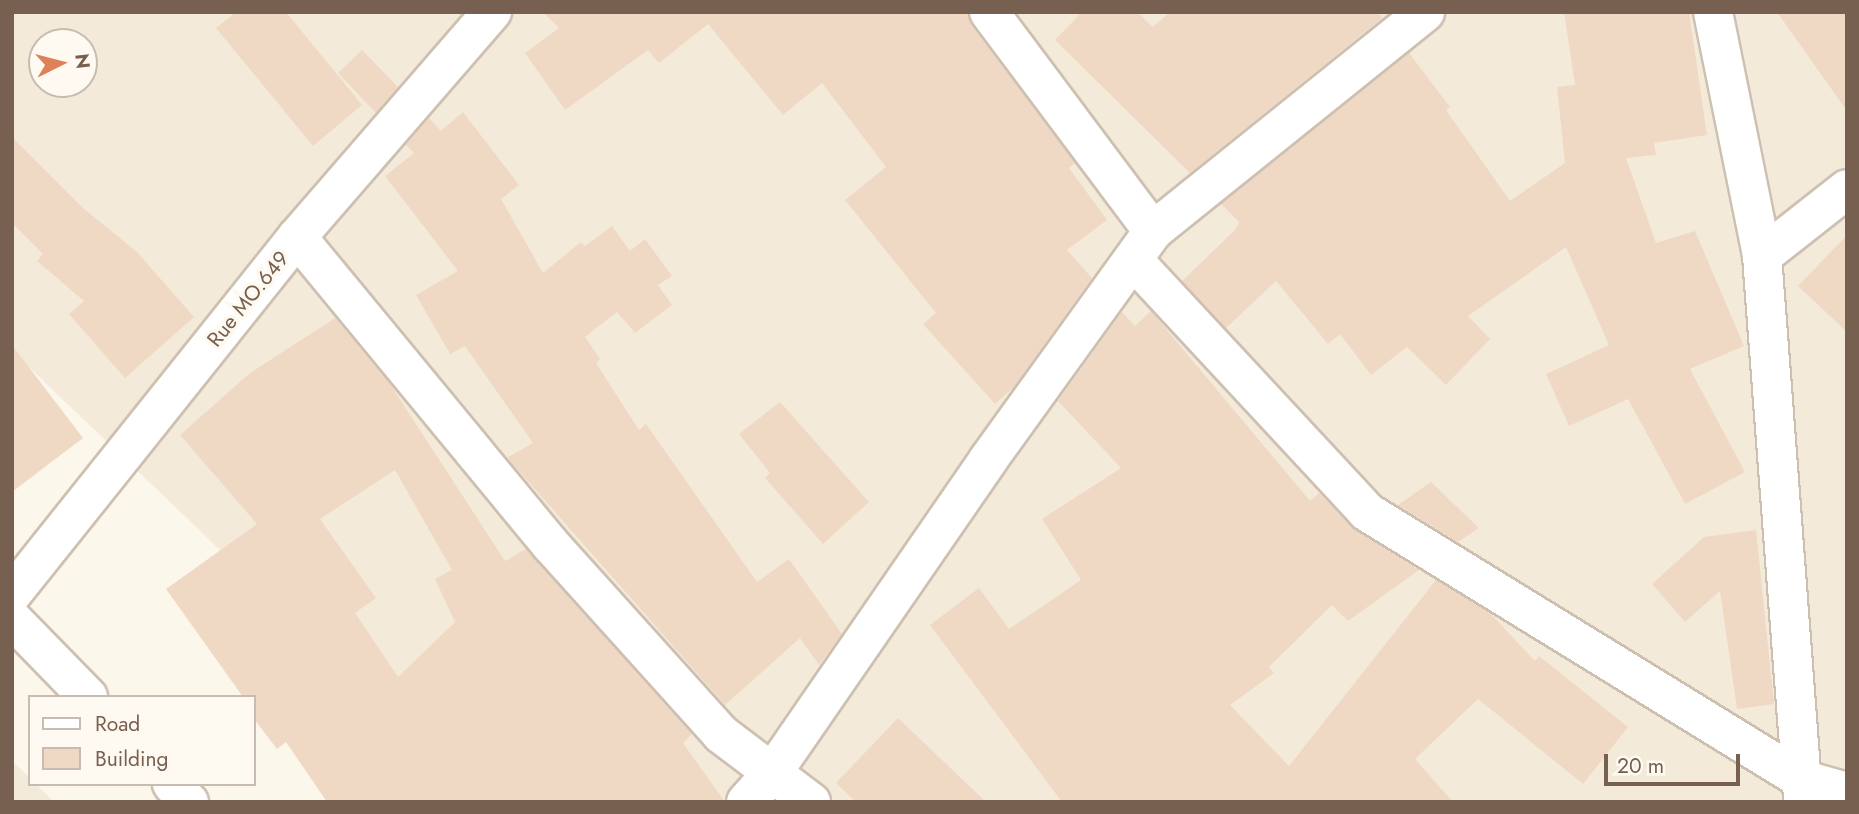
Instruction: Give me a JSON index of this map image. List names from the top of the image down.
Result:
{
  "streets": {
    "street": ["Rue MO.649"]
  },
  "legend": ["Road", "Building"],
  "scale_bar": "20 m",
  "north": "right"
}
